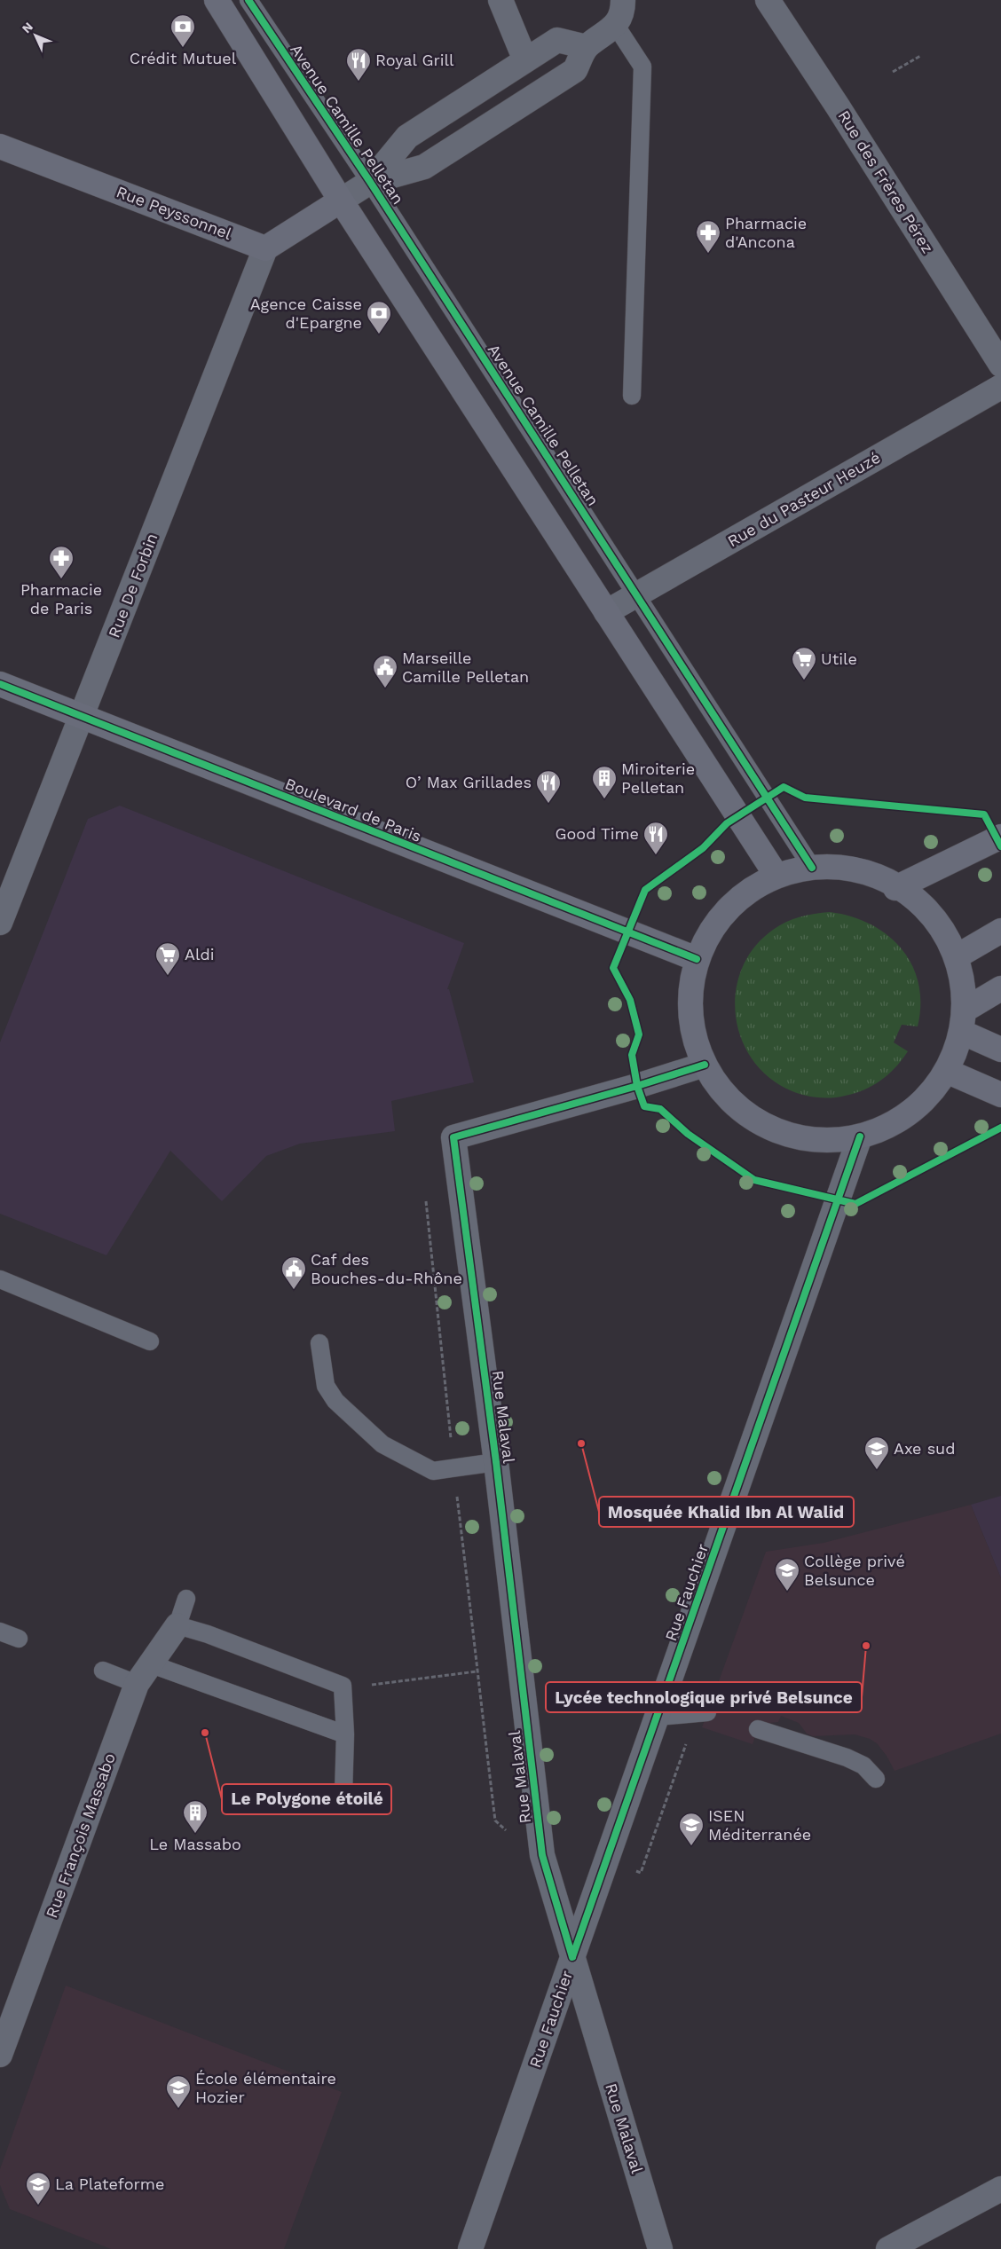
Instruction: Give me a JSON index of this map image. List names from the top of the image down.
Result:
{
  "streets": {
    "street": [
      "Rue des Frères Pérez",
      "Rue Peyssonnel",
      "Rue du Pasteur Heuzé",
      "Rue De Forbin",
      "Boulevard de Paris",
      "Rue Malaval",
      "Rue Fauchier",
      "Rue François Massabo"
    ],
    "lane": ["Avenue Camille Pelletan"]
  },
  "crossings": [
    ["Avenue Camille Pelletan", "Rue du Pasteur Heuzé"],
    ["Rue Peyssonnel", "Rue De Forbin"],
    ["Rue De Forbin", "Boulevard de Paris"],
    ["Rue Malaval", "Rue Fauchier"]
  ],
  "places": {
    "bank": ["Crédit Mutuel", "Agence Caisse d'Epargne"],
    "restaurant": ["Royal Grill", "O’ Max Grillades", "Good Time"],
    "pharmacy": ["Pharmacie d'Ancona", "Pharmacie de Paris"],
    "supermarket": ["Utile", "Aldi"],
    "public building": ["Marseille Camille Pelletan", "Caf des Bouches-du-Rhône"],
    "building": ["Miroiterie Pelletan", "Le Massabo"],
    "other": ["Mosquée Khalid Ibn Al Walid", "Lycée technologique privé Belsunce", "Le Polygone étoilé"],
    "school or university": [
      "Axe sud",
      "Collège privé Belsunce",
      "ISEN Méditerranée",
      "École élémentaire Hozier",
      "La Plateforme"
    ]
  },
  "north": "top left"
}
